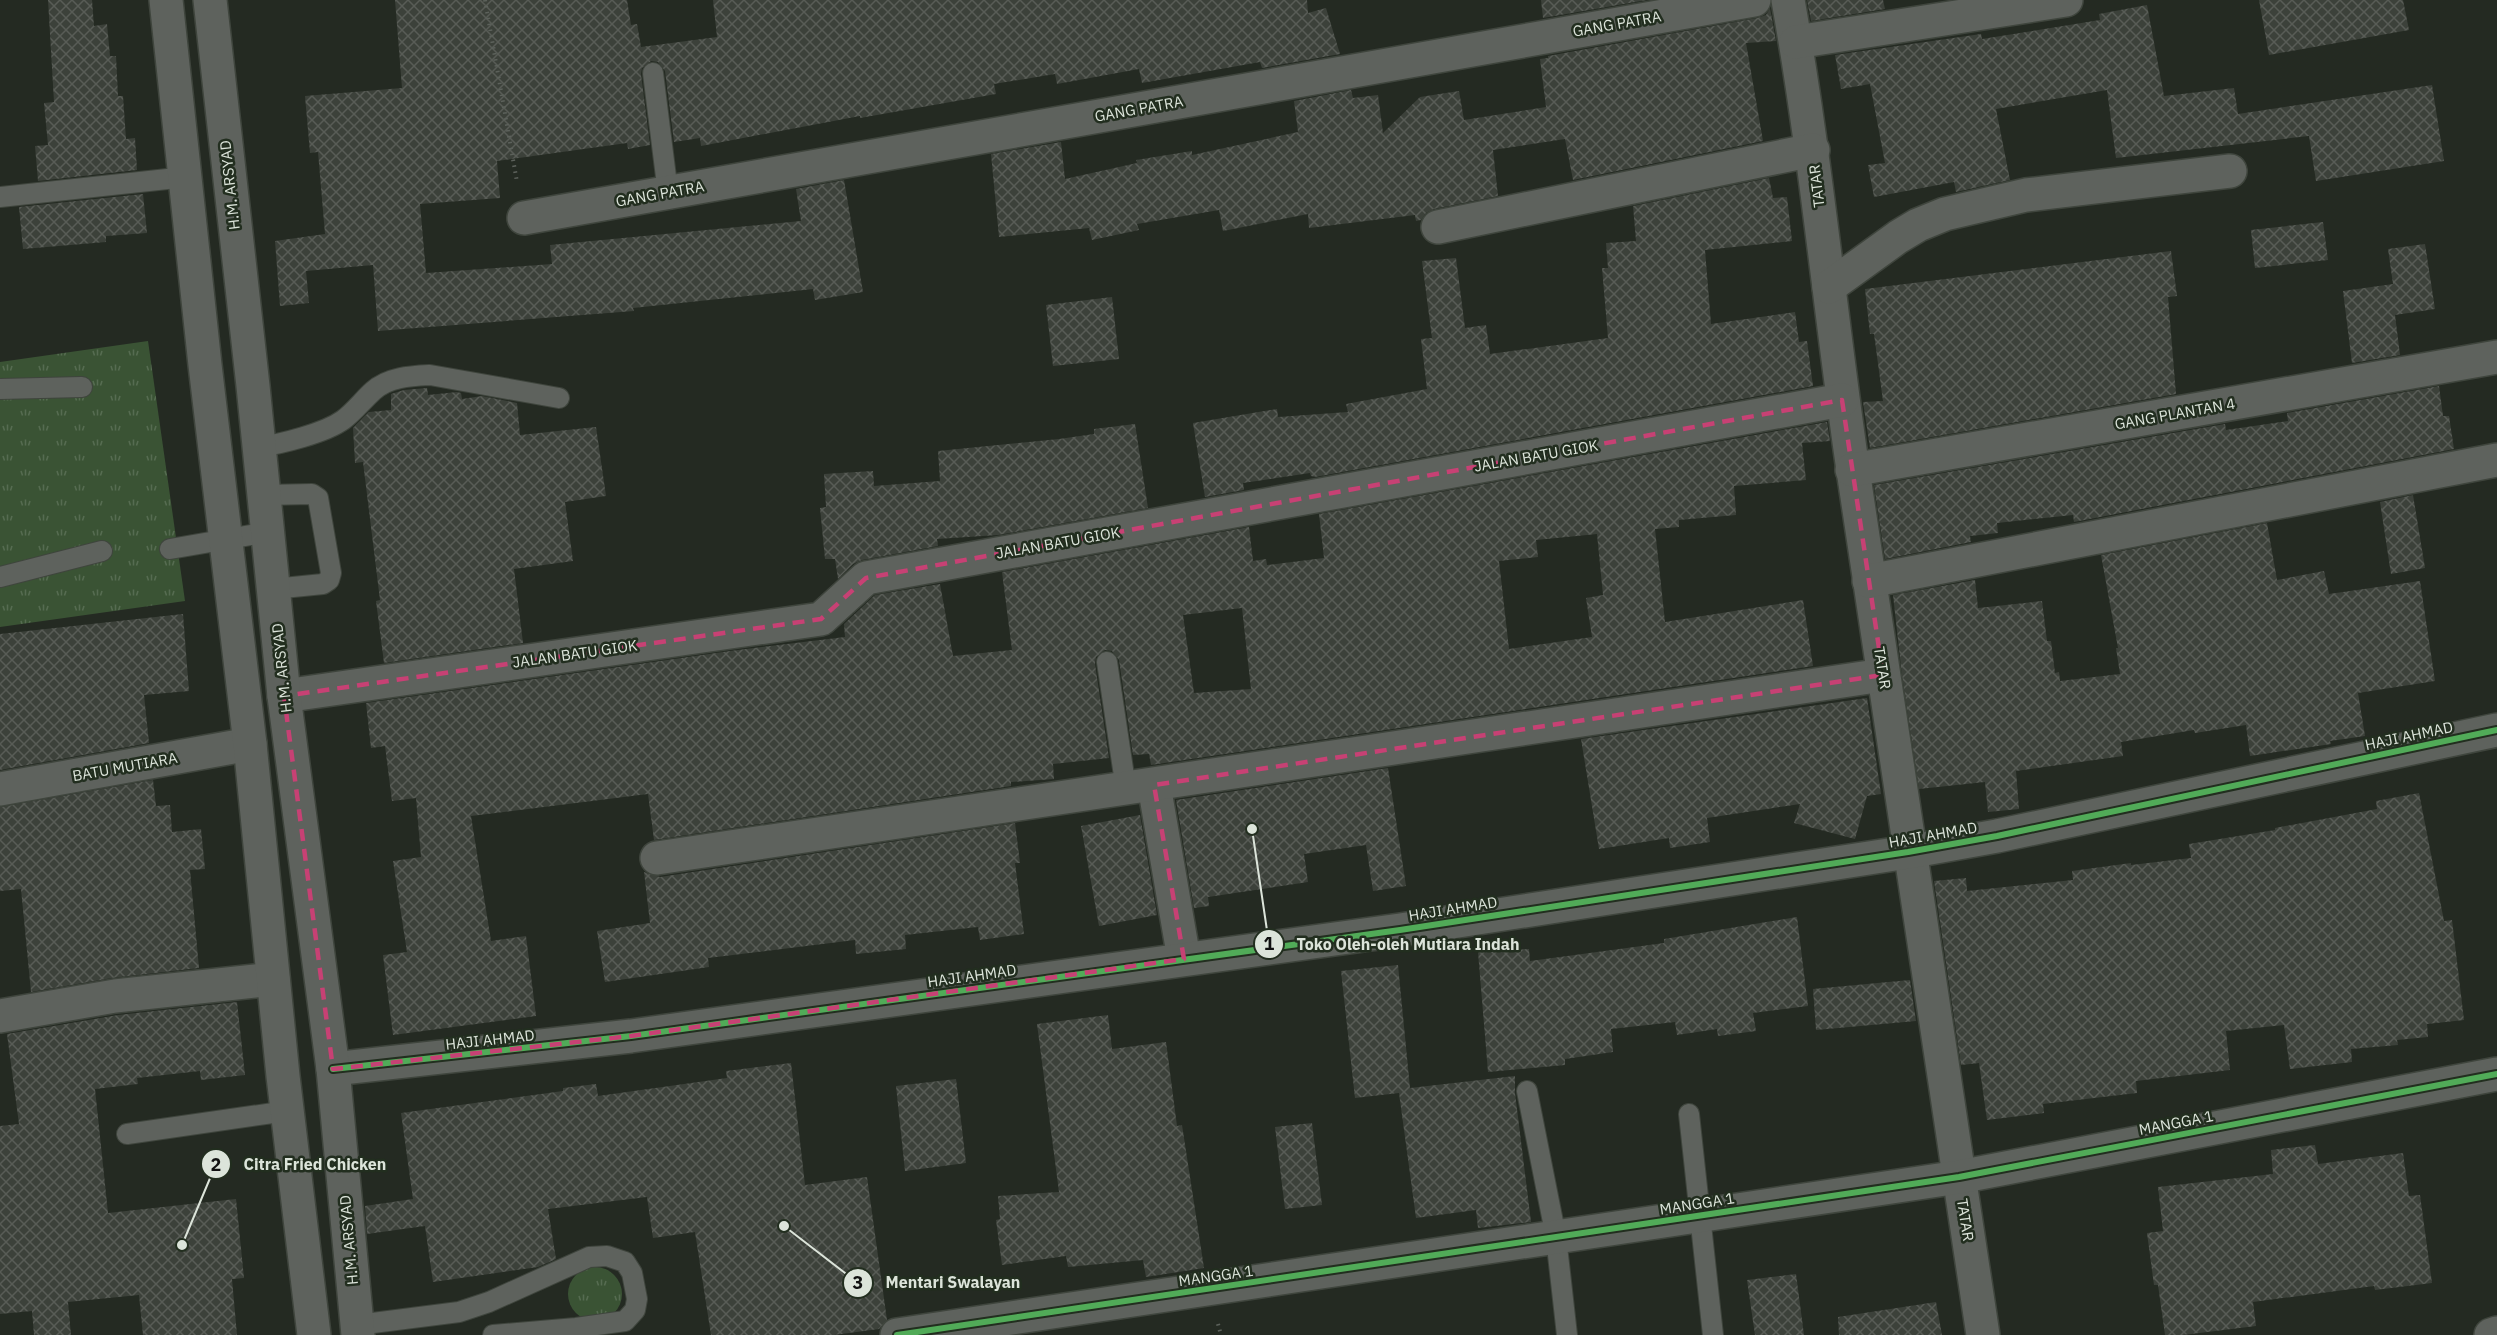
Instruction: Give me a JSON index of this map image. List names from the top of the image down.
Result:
{
  "streets": {
    "street": [
      "GANG PATRA",
      "H.M. ARSYAD",
      "TATAR",
      "GANG PLANTAN 4",
      "JALAN BATU GIOK",
      "HAJI AHMAD",
      "BATU MUTIARA",
      "MANGGA 1"
    ]
  },
  "crossings": [
    ["H.M. ARSYAD", "JALAN BATU GIOK"],
    ["H.M. ARSYAD", "HAJI AHMAD"],
    ["TATAR", "GANG PLANTAN 4"],
    ["TATAR", "JALAN BATU GIOK"],
    ["TATAR", "HAJI AHMAD"],
    ["TATAR", "MANGGA 1"]
  ],
  "places": ["Toko Oleh-oleh Mutiara Indah", "Mentari Swalayan", "Citra Fried Chicken"]
}
